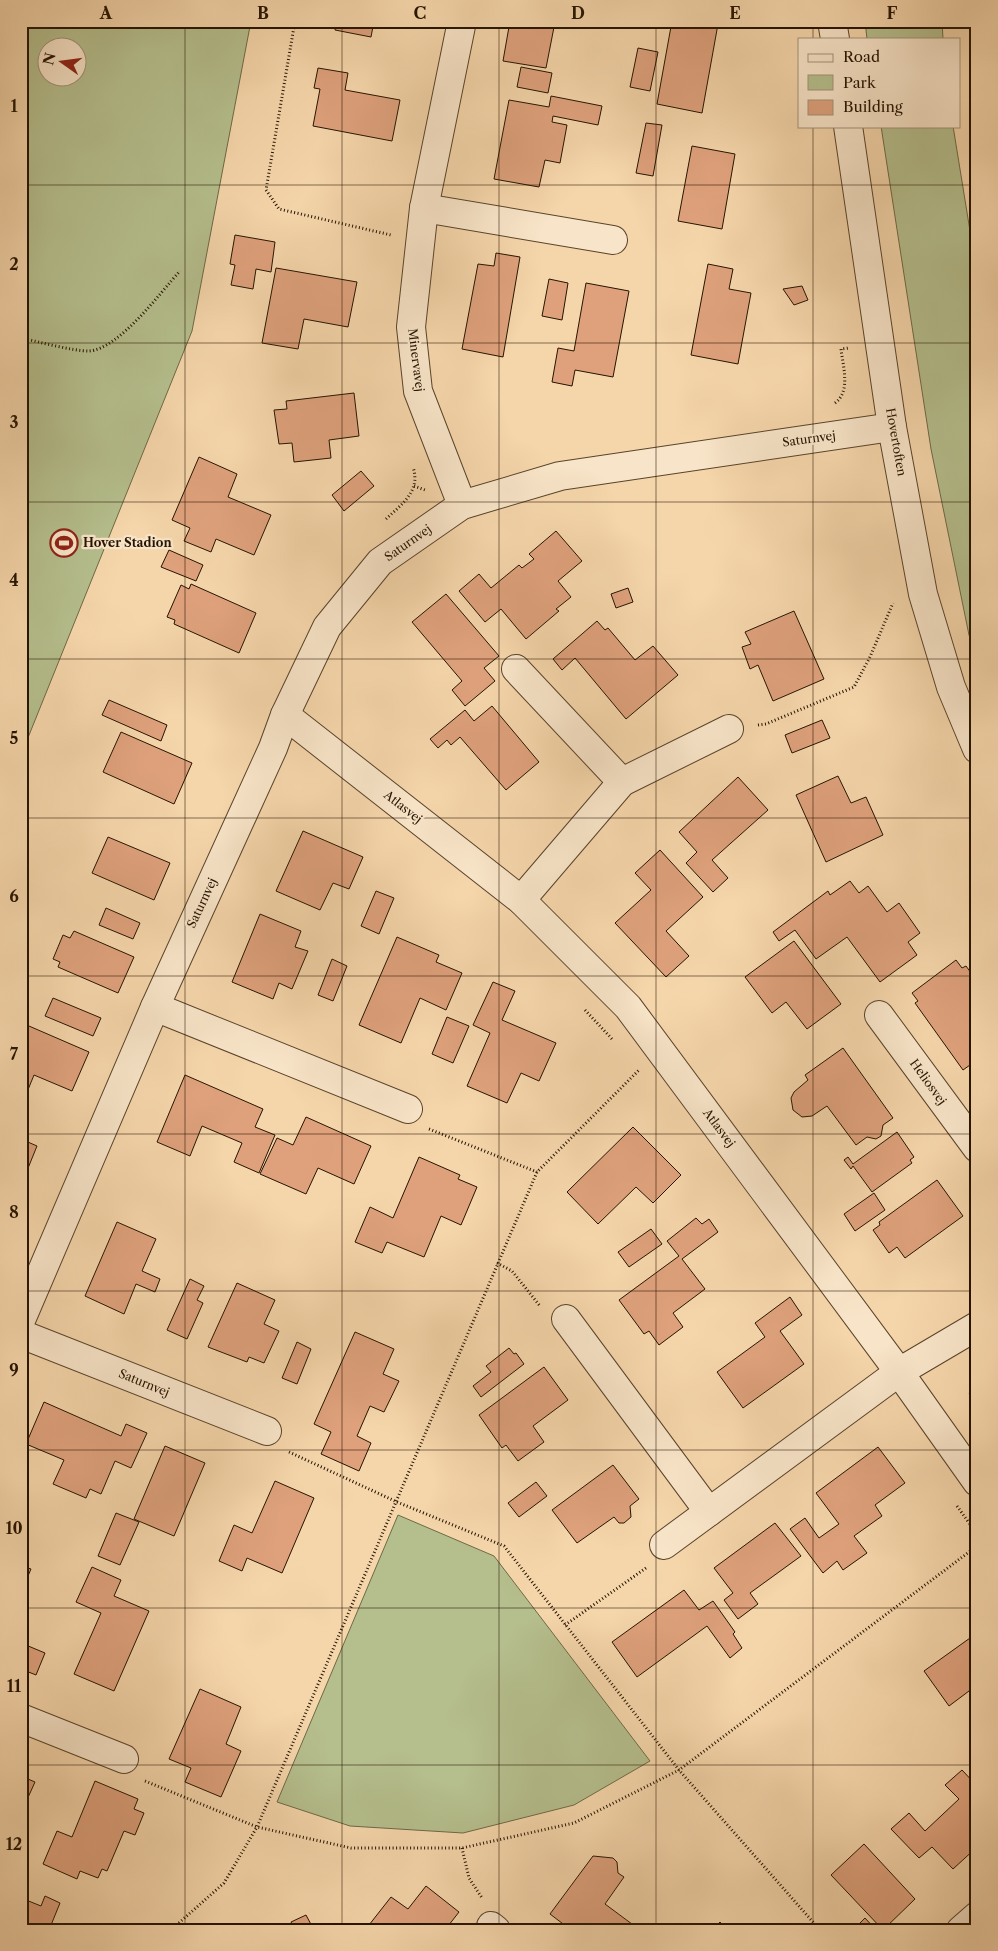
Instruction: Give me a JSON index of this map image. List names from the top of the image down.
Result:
{
  "streets": {
    "street": [
      "Minervavej",
      "Saturnvej",
      "Hovertoften",
      "Atlasvej",
      "Heliosvej"
    ]
  },
  "crossings": [
    ["Minervavej", "Saturnvej"],
    ["Saturnvej", "Hovertoften"],
    ["Saturnvej", "Atlasvej"]
  ],
  "places": {
    "sports": ["Hover Stadion"]
  },
  "legend": ["Road", "Park", "Building"],
  "north": "left",
  "grid": {
    "columns": [
      "A",
      "B",
      "C",
      "D",
      "E",
      "F"
    ],
    "rows": [
      "1",
      "2",
      "3",
      "4",
      "5",
      "6",
      "7",
      "8",
      "9",
      "10",
      "11",
      "12"
    ]
  }
}
